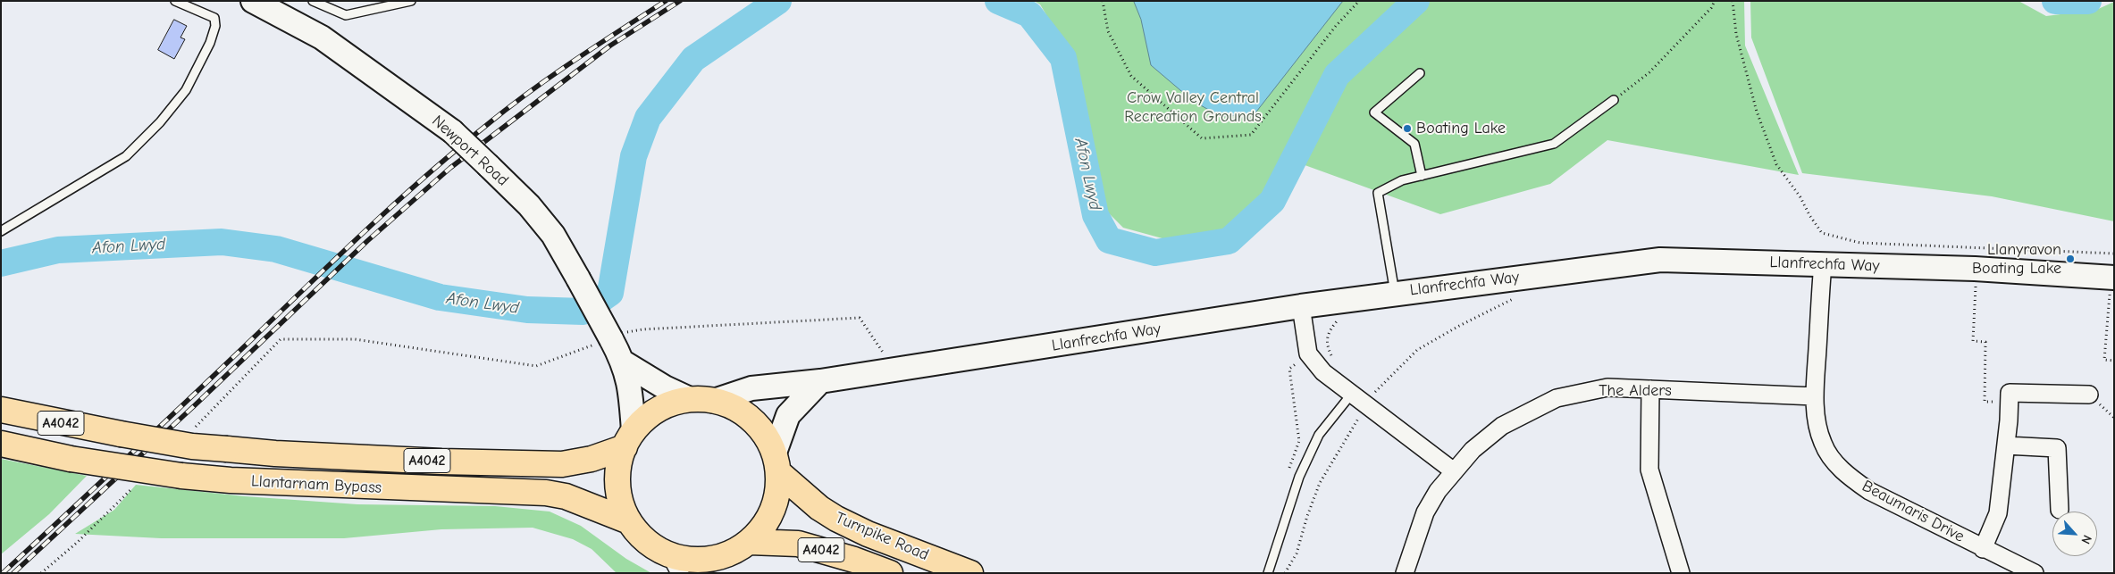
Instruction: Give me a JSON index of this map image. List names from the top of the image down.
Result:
{
  "streets": {
    "highway": ["A4042", "Llantarnam Bypass", "Turnpike Road"],
    "street": [
      "Newport Road",
      "Llanfrechfa Way",
      "The Alders",
      "Beaumaris Drive"
    ]
  },
  "crossings": [
    ["Newport Road", "Llantarnam Bypass"],
    ["Llanfrechfa Way", "Beaumaris Drive"],
    ["The Alders", "Beaumaris Drive"]
  ],
  "water": ["Afon Lwyd"],
  "parks": ["Crow Valley Central Recreation Grounds"],
  "places": ["Boating Lake", "Llanyravon Boating Lake"],
  "north": "bottom right"
}
